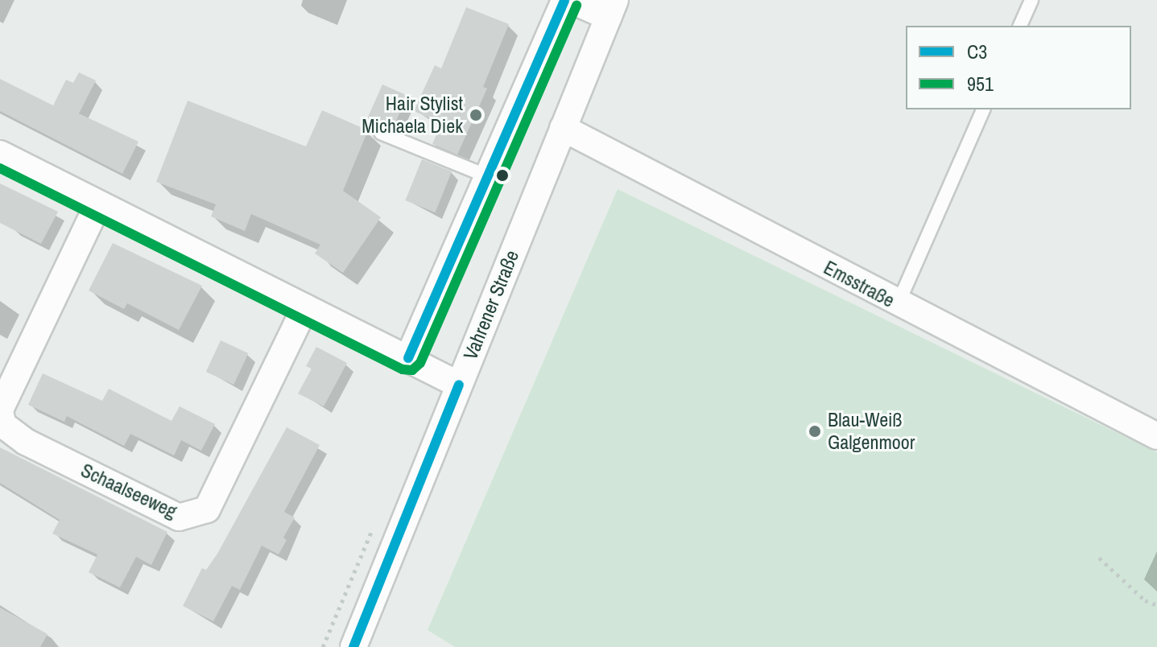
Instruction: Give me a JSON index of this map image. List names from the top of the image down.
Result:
{
  "streets": {
    "street": ["Emsstraße", "Vahrener Straße", "Schaalseeweg"]
  },
  "crossings": [
    ["Emsstraße", "Vahrener Straße"]
  ],
  "places": ["Hair Stylist Michaela Diek", "Blau-Weiß Galgenmoor"],
  "lines": ["transit line C3", "transit line 951"],
  "legend": ["C3", "951"]
}
